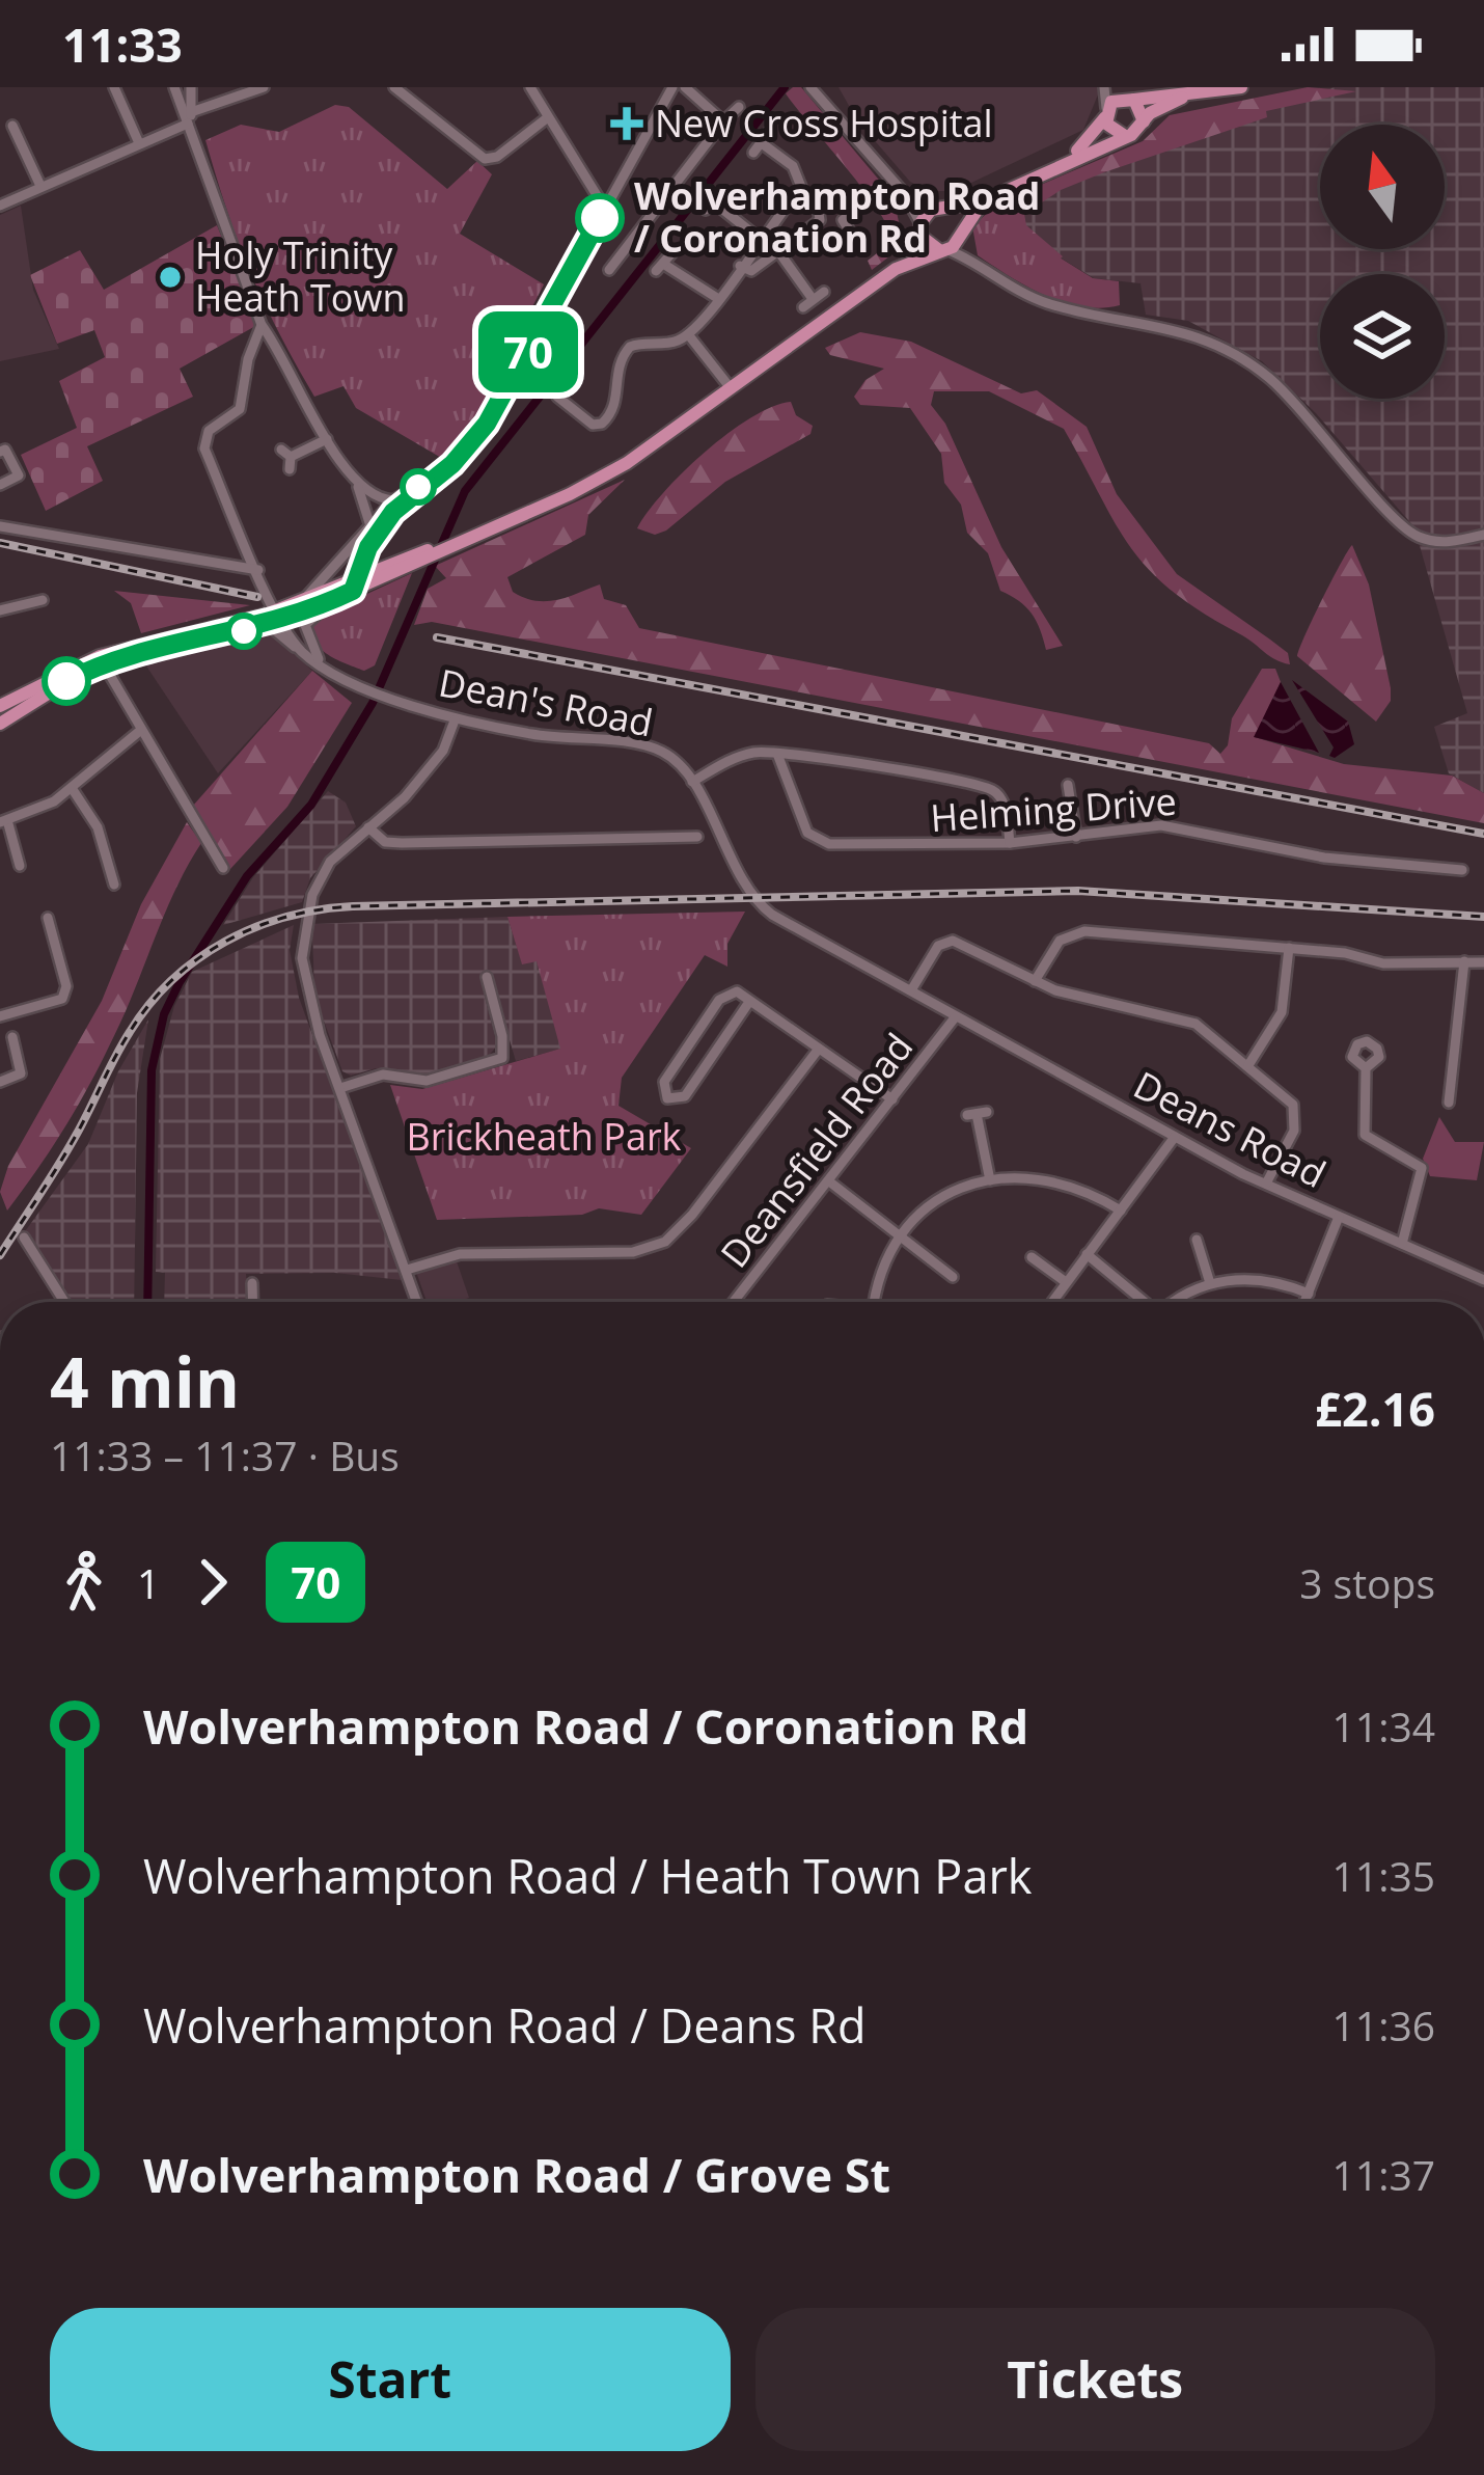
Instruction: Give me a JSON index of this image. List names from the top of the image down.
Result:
{
  "streets": {
    "street": [
      "Dean's Road",
      "Helming Drive",
      "Deans Road",
      "Deansfield Road"
    ]
  },
  "crossings": [
    ["Dean's Road", "Deans Road"],
    ["Dean's Road", "Deansfield Road"],
    ["Deans Road", "Deansfield Road"]
  ],
  "parks": ["Brickheath Park"],
  "places": {
    "health": ["New Cross Hospital"],
    "other": ["Wolverhampton Road / Coronation Rd", "Holy Trinity Heath Town"]
  },
  "lines": ["bus line 70"],
  "north": "top",
  "page": {
    "status": "11:33",
    "on_map": "70",
    "heading": ["4 min", "11:33 – 11:37 · Bus", "£2.16"],
    "legs": ["1", "70", "3 stops"],
    "list": [
      {
        "name": "Wolverhampton Road / Coronation Rd",
        "value": "11:34"
      },
      {
        "name": "Wolverhampton Road / Heath Town Park",
        "value": "11:35"
      },
      {
        "name": "Wolverhampton Road / Deans Rd",
        "value": "11:36"
      },
      {
        "name": "Wolverhampton Road / Grove St",
        "value": "11:37"
      }
    ],
    "buttons": ["Start", "Tickets"]
  }
}
